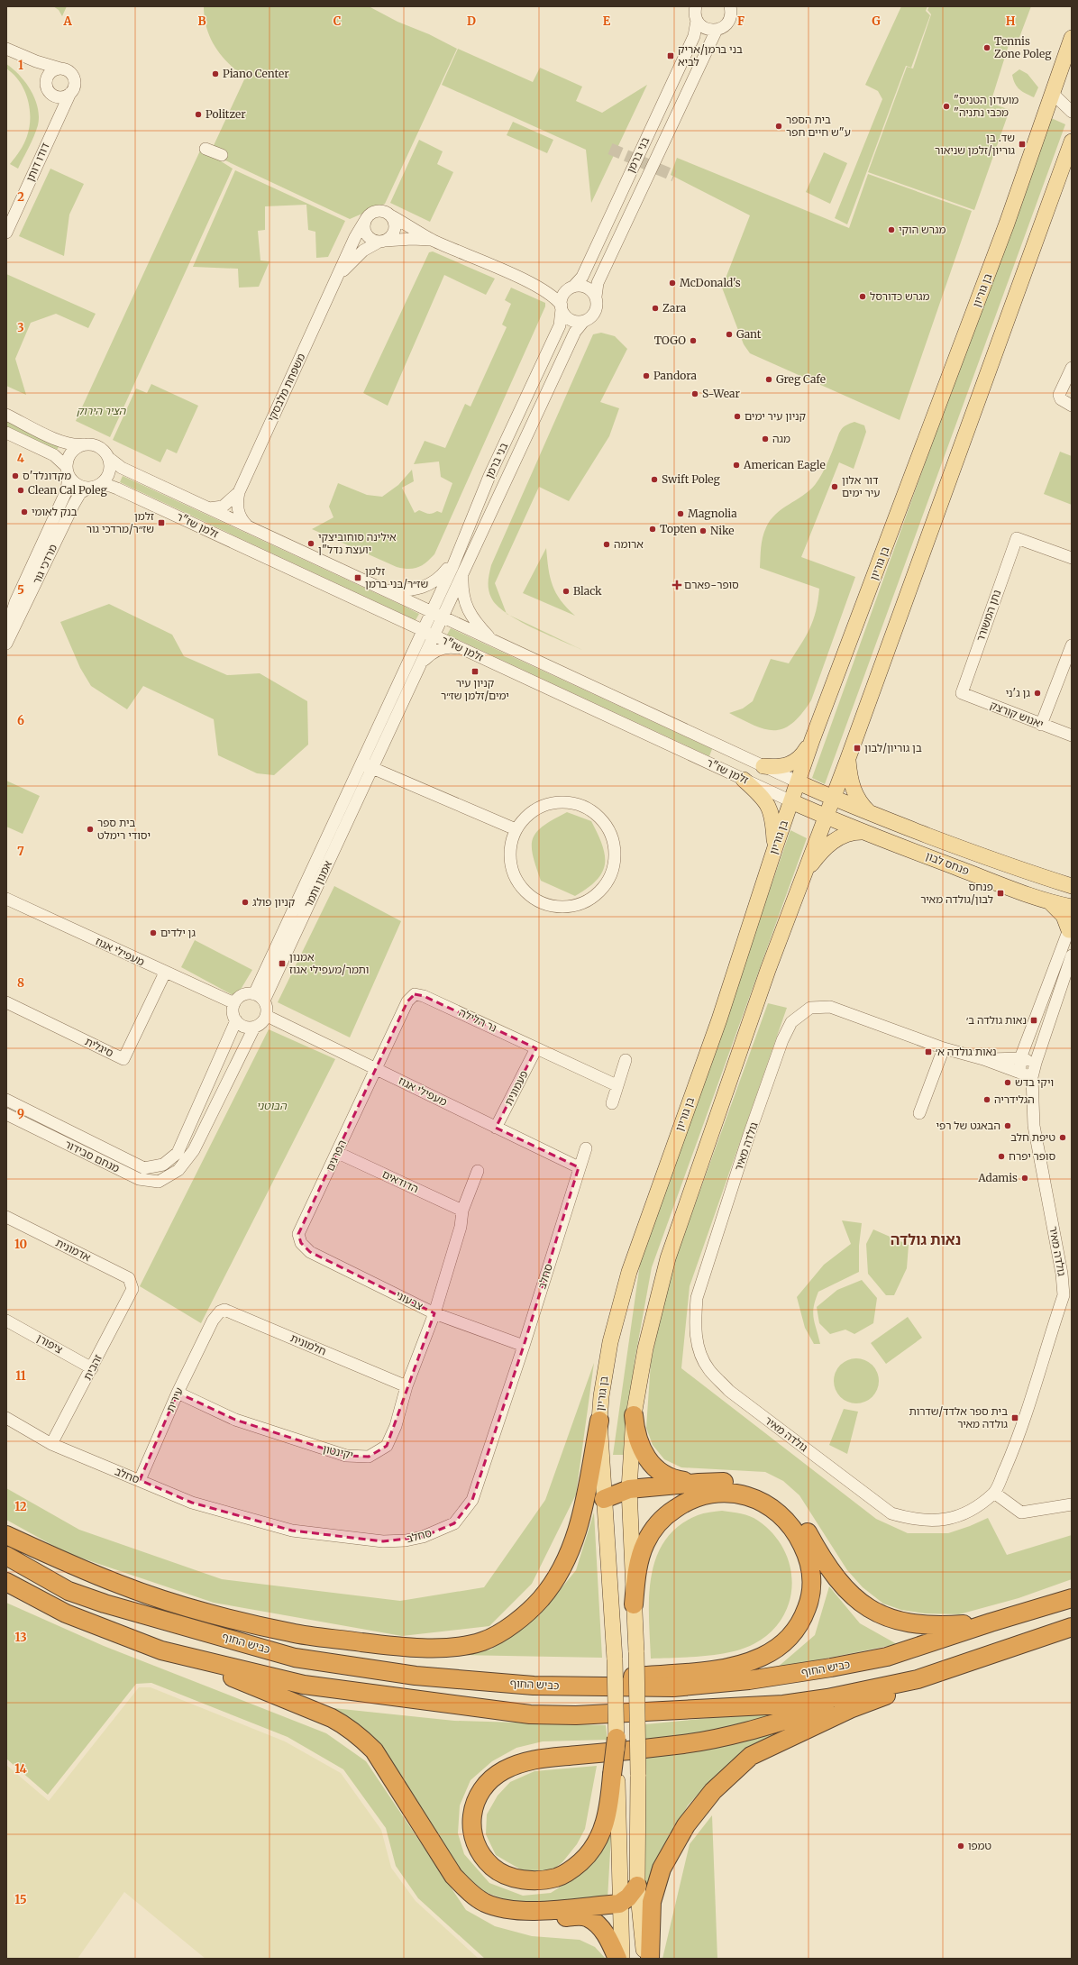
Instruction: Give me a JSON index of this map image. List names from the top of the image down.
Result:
{
  "streets": {
    "highway": ["כביש החוף"],
    "main road": ["בן גוריון", "זלמן שז\"ר", "פנחס לבון"],
    "street": [
      "בני ברמן",
      "דודו דותן",
      "משפחת מלבסקי",
      "מרדכי גור",
      "נתן המשורר",
      "יאנוש קורצק",
      "אמנון ותמר",
      "מעפילי אגוז",
      "נר הלילה",
      "סיגלית",
      "פעמונית",
      "גולדה מאיר",
      "הפרגים",
      "מנחם סבידור",
      "הדודאים",
      "אדמונית",
      "סחלב",
      "צבעוני",
      "ציפורן",
      "חלמונית",
      "זהבית",
      "עירית",
      "יקינטון"
    ]
  },
  "crossings": [
    ["בני ברמן", "זלמן שז\"ר"],
    ["בני ברמן", "אמנון ותמר"],
    ["בן גוריון", "זלמן שז\"ר"],
    ["משפחת מלבסקי", "זלמן שז\"ר"],
    ["זלמן שז\"ר", "מרדכי גור"],
    ["זלמן שז\"ר", "פנחס לבון"],
    ["זלמן שז\"ר", "אמנון ותמר"],
    ["נתן המשורר", "יאנוש קורצק"],
    ["אמנון ותמר", "מעפילי אגוז"],
    ["אמנון ותמר", "מנחם סבידור"],
    ["מעפילי אגוז", "נר הלילה"],
    ["מעפילי אגוז", "סיגלית"],
    ["מעפילי אגוז", "פעמונית"],
    ["מעפילי אגוז", "הפרגים"],
    ["מעפילי אגוז", "מנחם סבידור"],
    ["מעפילי אגוז", "סחלב"],
    ["נר הלילה", "פעמונית"],
    ["נר הלילה", "הפרגים"],
    ["הפרגים", "הדודאים"],
    ["הפרגים", "צבעוני"],
    ["אדמונית", "זהבית"],
    ["סחלב", "צבעוני"],
    ["סחלב", "זהבית"],
    ["סחלב", "עירית"],
    ["צבעוני", "יקינטון"],
    ["ציפורן", "זהבית"],
    ["חלמונית", "עירית"],
    ["חלמונית", "יקינטון"],
    ["עירית", "יקינטון"]
  ],
  "districts": ["נאות גולדה"],
  "parks": ["הציר הירוק", "הבוטני"],
  "places": {
    "other": [
      "Tennis Zone Poleg",
      "Piano Center",
      "\"מועדון הטניס \"מכבי נתניה",
      "Politzer",
      "בית הספר ע\"ש חיים חפר",
      "מגרש הוקי",
      "McDonald's",
      "מגרש כדורסל",
      "Zara",
      "Gant",
      "TOGO",
      "Pandora",
      "Greg Cafe",
      "S-Wear",
      "קניון עיר ימים",
      "מגה",
      "American Eagle",
      "מקדונלד'ס",
      "Swift Poleg",
      "דור אלון עיר ימים",
      "Clean Cal Poleg",
      "בנק לאומי",
      "Magnolia",
      "Topten",
      "Nike",
      "אילינה סוחוביצקי יועצת נדל\"ן",
      "ארומה",
      "Black",
      "גן ג'ני",
      "בית ספר יסודי רימלט",
      "קניון פולג",
      "גן ילדים",
      "ויקי בדש",
      "הגלידריה",
      "הבאגט של רפי",
      "טיפת חלב",
      "סופר יפרח",
      "Adamis",
      "טמפו"
    ],
    "transit": [
      "בני ברמן/אריק לביא",
      "שד. בן גוריון/זלמן שניאור",
      "זלמן שז״ר/מרדכי גור",
      "זלמן שז״ר/בני ברמן",
      "קניון עיר ימים/זלמן שז״ר",
      "בן גוריון/לבון",
      "פנחס לבון/גולדה מאיר",
      "אמנון ותמר/מעפילי אגוז",
      "נאות גולדה ב׳",
      "נאות גולדה א׳",
      "בית ספר אלדד/שדרות גולדה מאיר"
    ],
    "health": ["סופר-פארם"]
  },
  "grid": {
    "columns": [
      "A",
      "B",
      "C",
      "D",
      "E",
      "F",
      "G",
      "H"
    ],
    "rows": [
      "1",
      "2",
      "3",
      "4",
      "5",
      "6",
      "7",
      "8",
      "9",
      "10",
      "11",
      "12",
      "13",
      "14",
      "15"
    ]
  }
}
